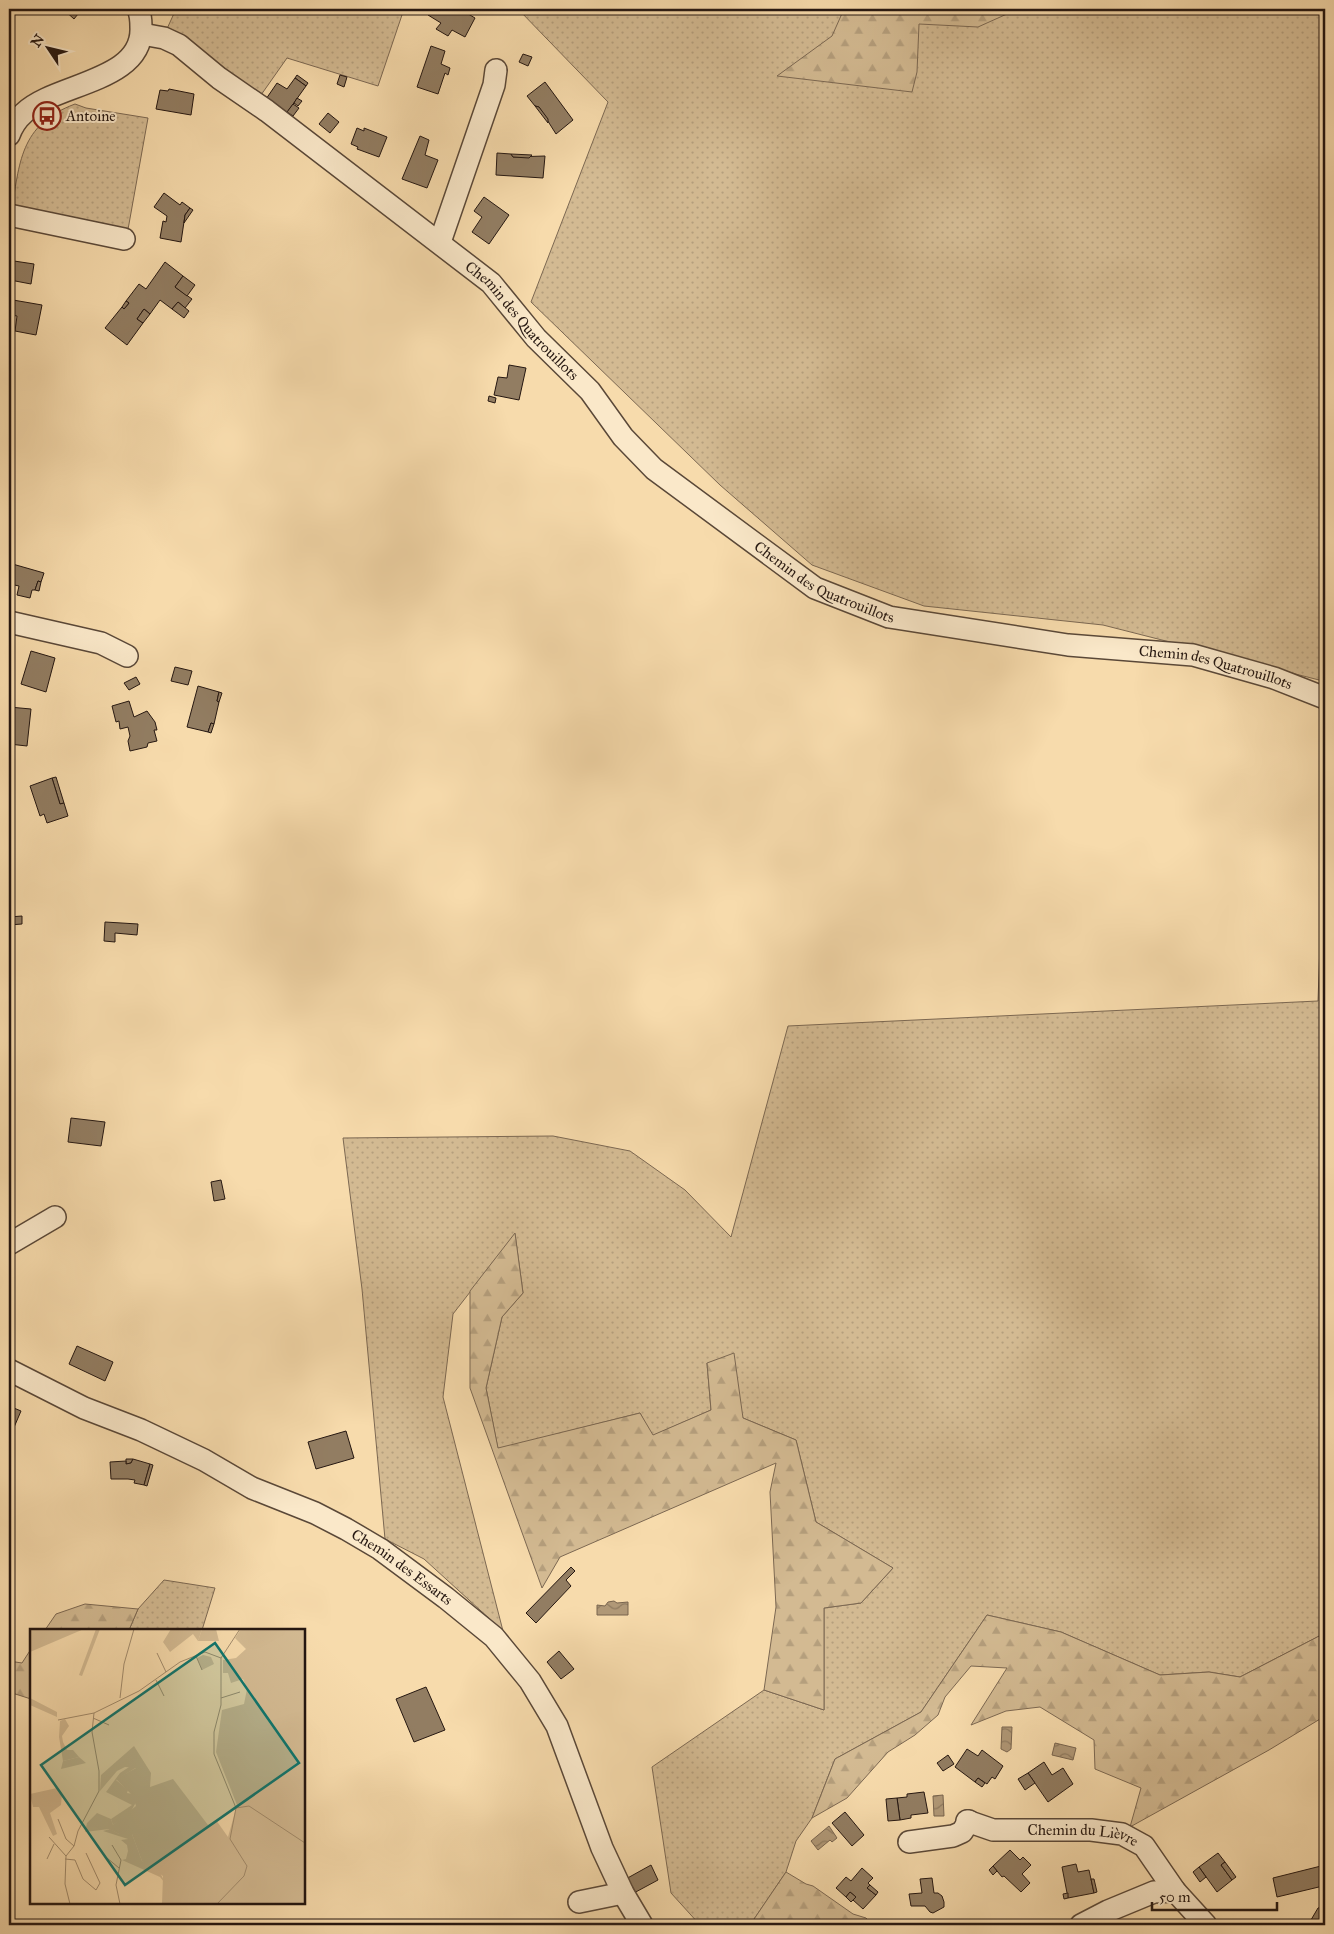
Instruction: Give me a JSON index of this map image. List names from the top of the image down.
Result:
{
  "streets": {
    "street": ["Chemin des Quatrouillots", "Chemin des Essarts", "Chemin du Lièvre"]
  },
  "places": {
    "bus stop": ["Antoine"]
  },
  "scale_bar": "50 m",
  "north": "top left"
}
